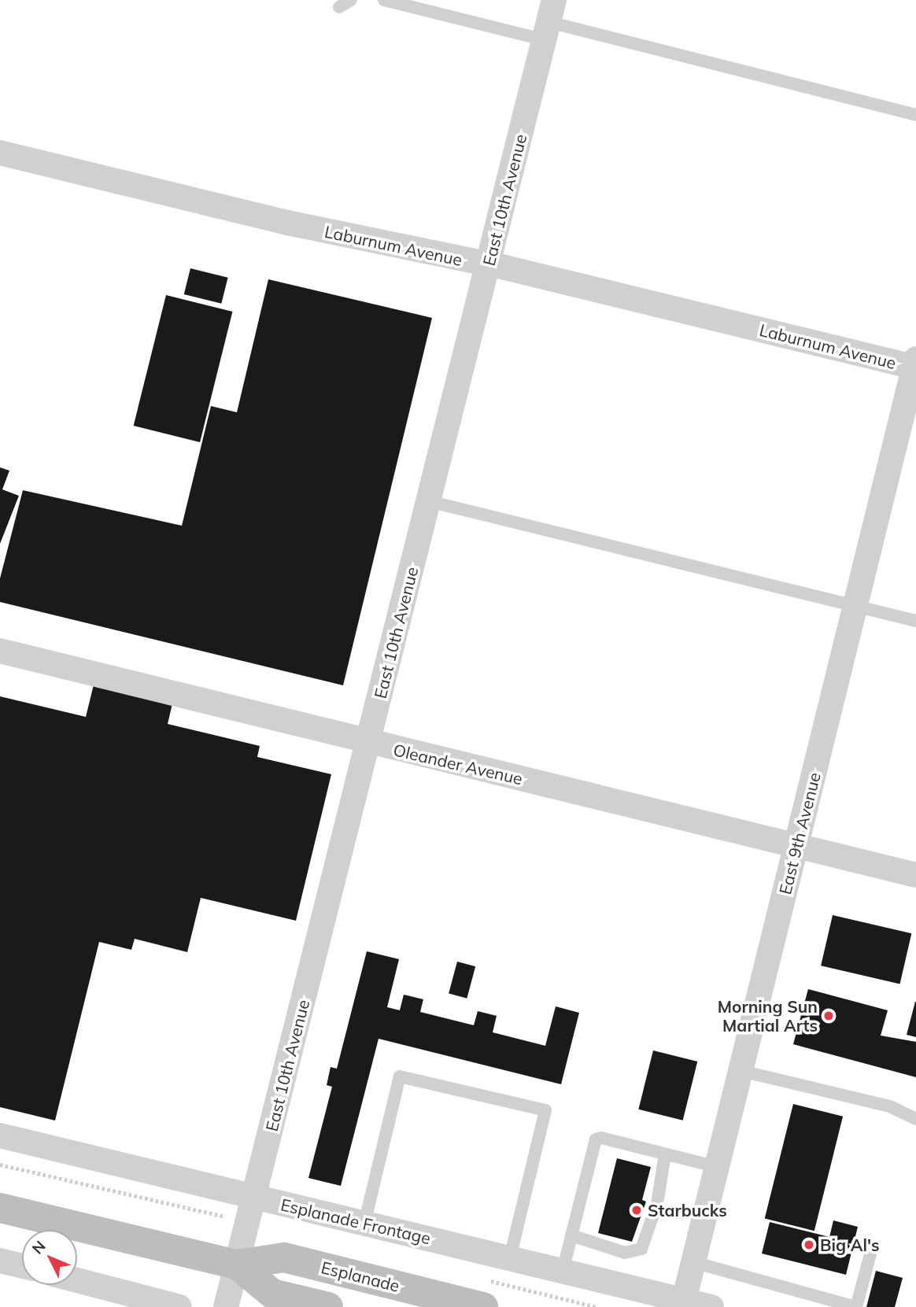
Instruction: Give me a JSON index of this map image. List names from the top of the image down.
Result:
{
  "streets": {
    "main road": ["Esplanade"],
    "street": [
      "East 10th Avenue",
      "Laburnum Avenue",
      "Oleander Avenue",
      "East 9th Avenue",
      "Esplanade Frontage"
    ]
  },
  "crossings": [
    ["East 10th Avenue", "Laburnum Avenue"],
    ["East 10th Avenue", "Oleander Avenue"],
    ["East 10th Avenue", "Esplanade Frontage"],
    ["East 10th Avenue", "Esplanade"],
    ["Laburnum Avenue", "East 9th Avenue"],
    ["Oleander Avenue", "East 9th Avenue"],
    ["East 9th Avenue", "Esplanade Frontage"]
  ],
  "places": ["Morning Sun Martial Arts", "Starbucks", "Big Al's"],
  "north": "top left"
}
